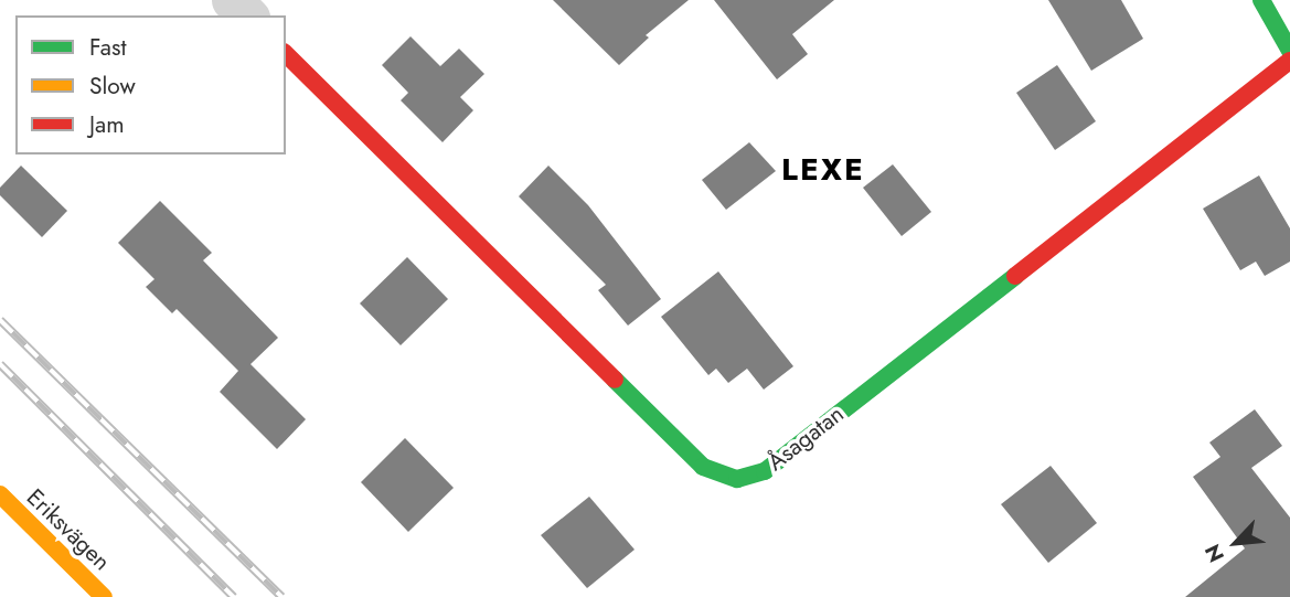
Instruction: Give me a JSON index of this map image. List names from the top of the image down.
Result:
{
  "streets": {
    "street": ["Åsagatan", "Eriksvägen"]
  },
  "districts": ["LEXE"],
  "legend": ["Fast", "Slow", "Jam"],
  "north": "bottom left"
}
